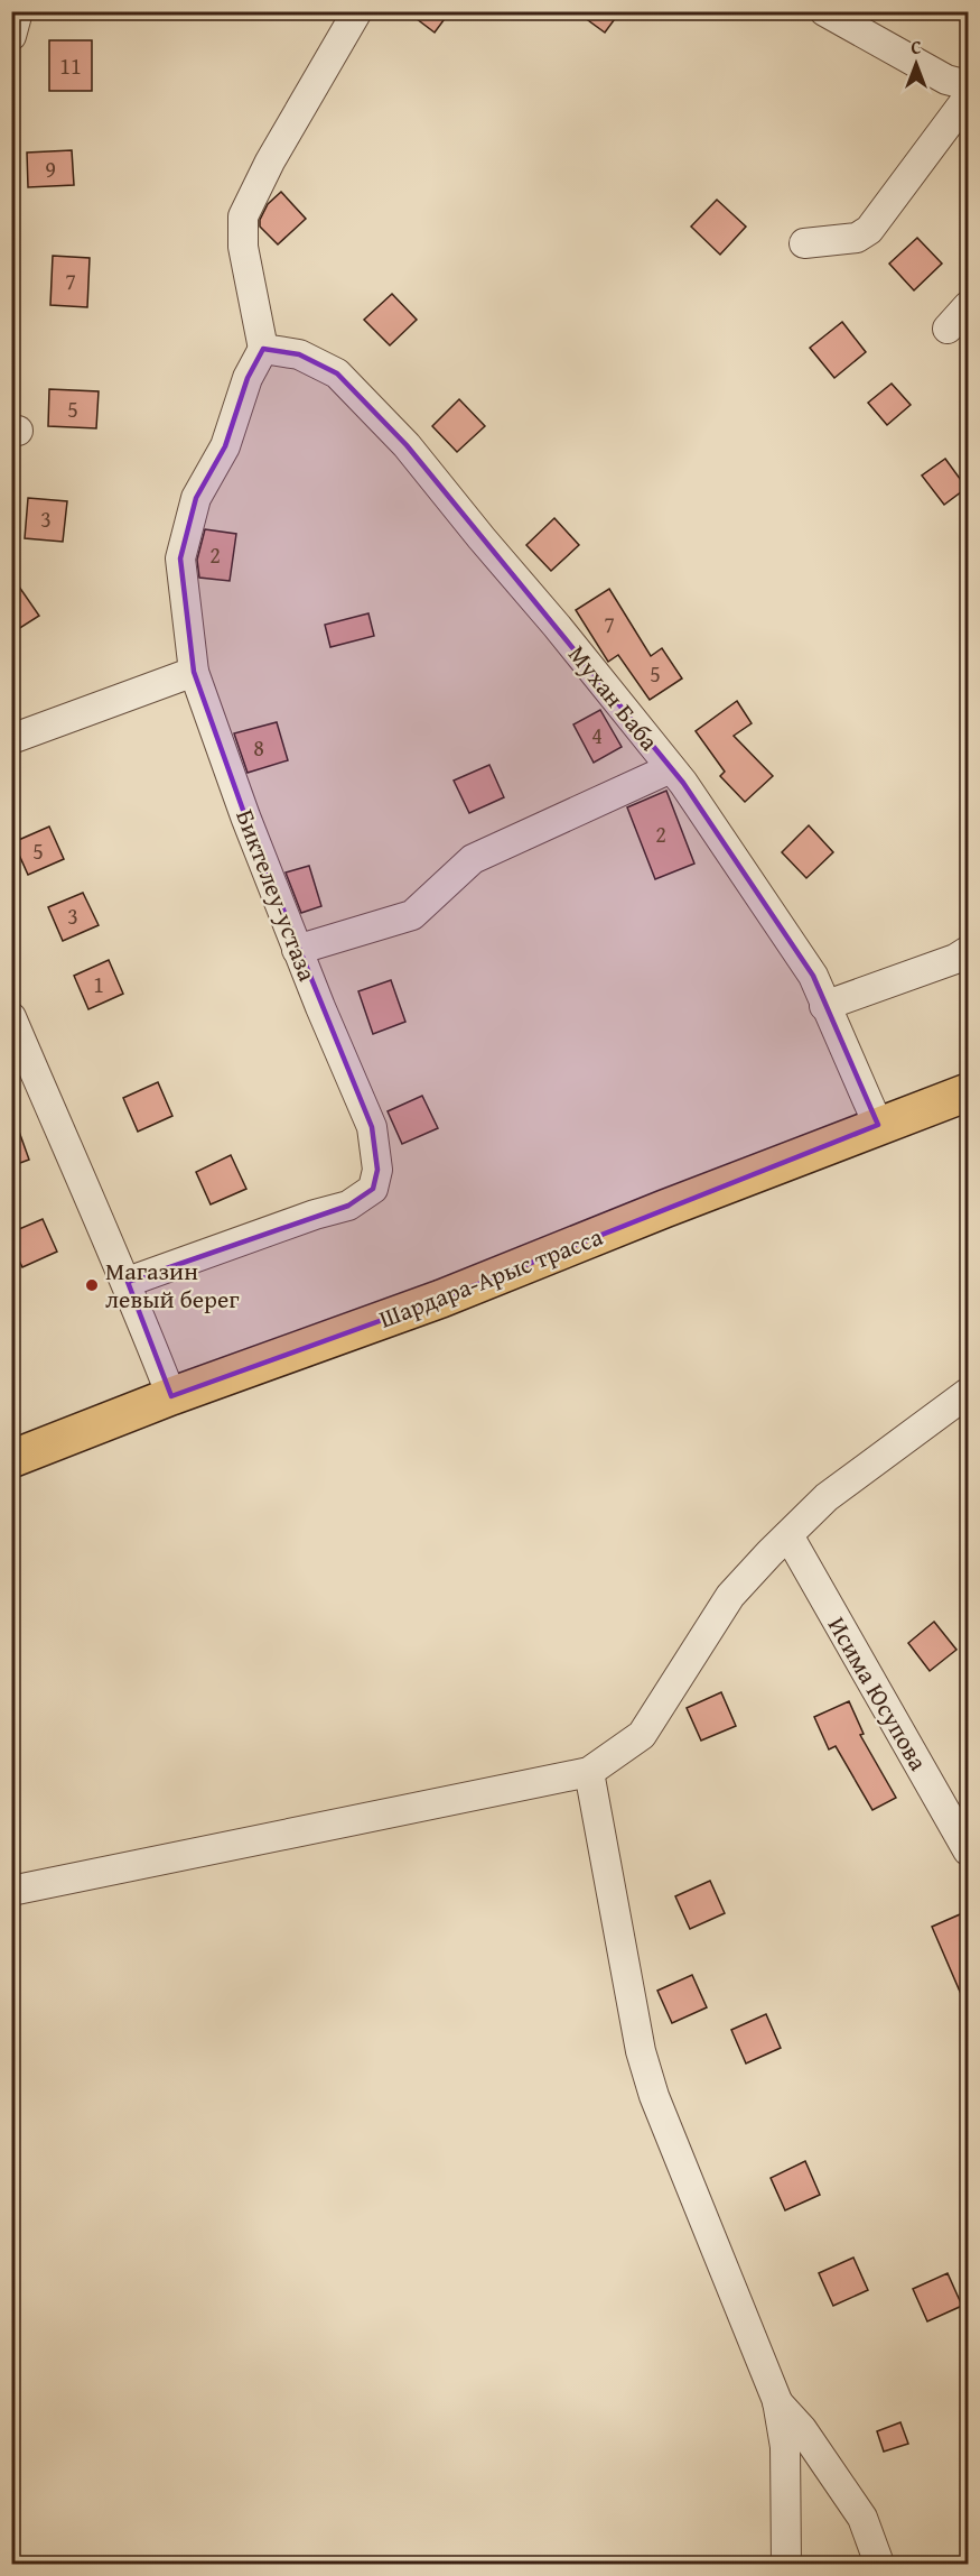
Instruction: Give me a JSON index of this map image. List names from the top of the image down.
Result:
{
  "streets": {
    "main road": ["Шардара-Арыс трасса"],
    "street": ["Мухан Баба", "Биктелеу-устаза", "Исима Юсупова"]
  },
  "crossings": [
    ["Мухан Баба", "Биктелеу-устаза"],
    ["Мухан Баба", "Шардара-Арыс трасса"]
  ],
  "places": ["Магазин левый берег"],
  "house_numbers": [
    "11",
    "9",
    "7",
    "5",
    "3",
    "2",
    "7",
    "5",
    "4",
    "8",
    "2",
    "5",
    "3",
    "1"
  ],
  "north": "top"
}
